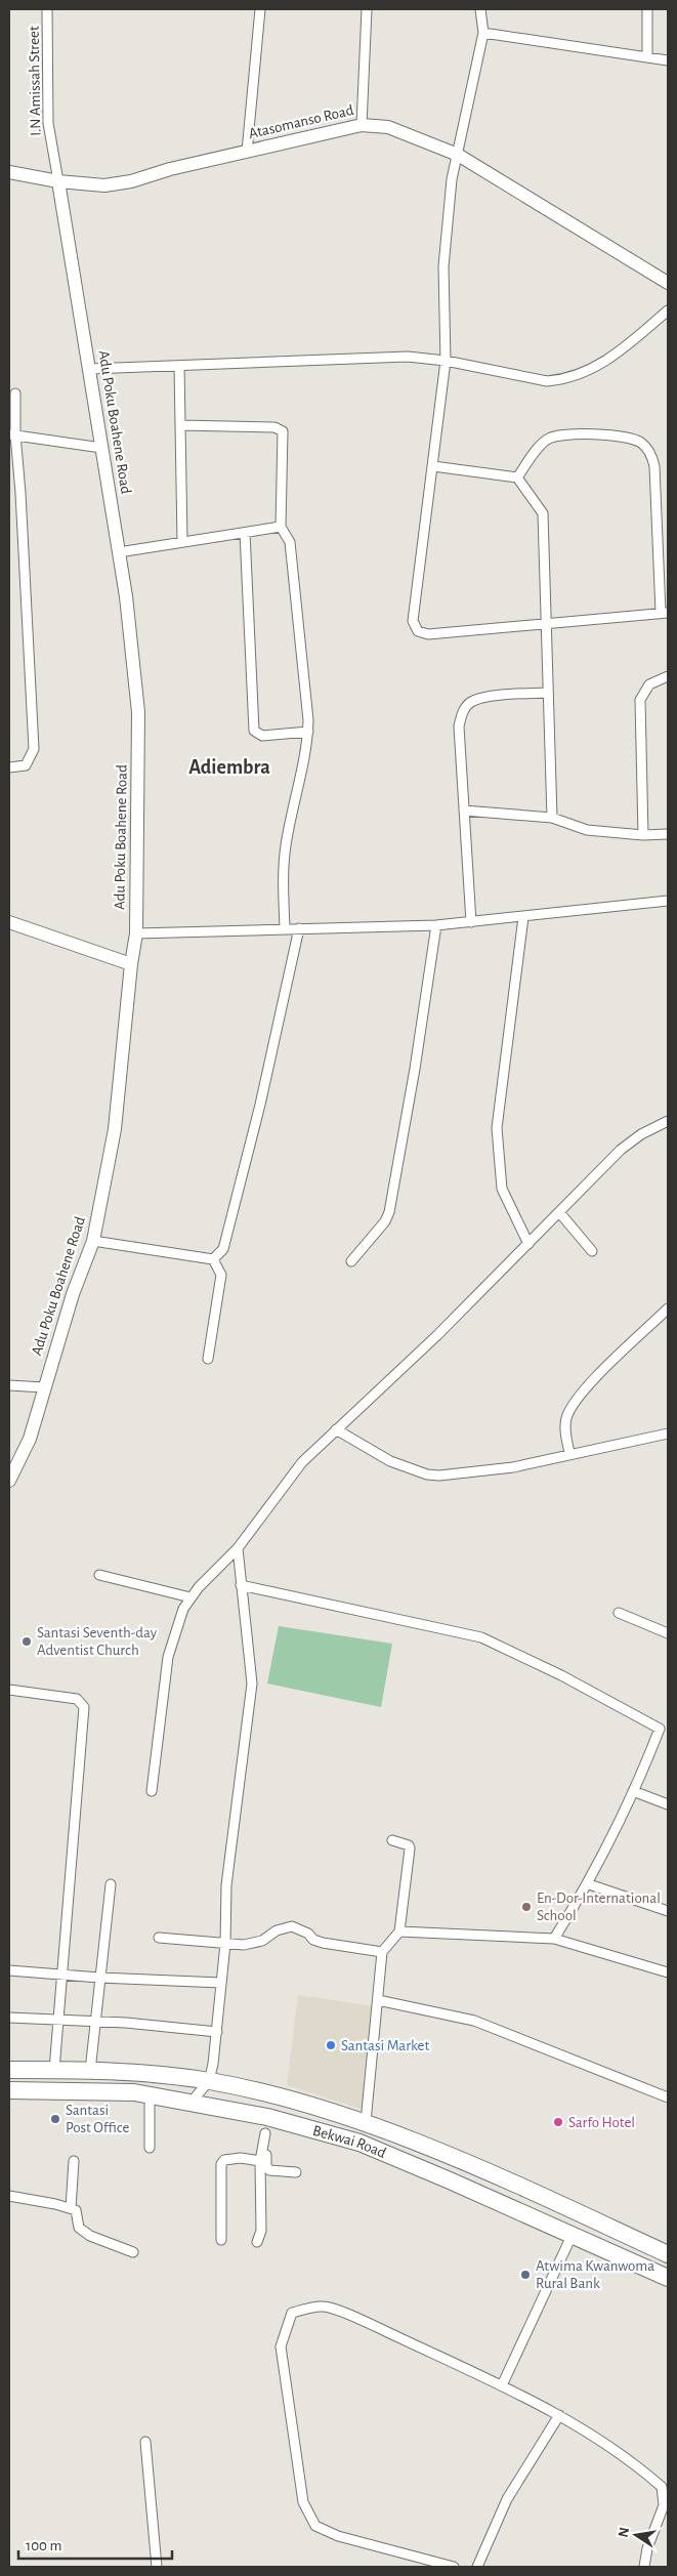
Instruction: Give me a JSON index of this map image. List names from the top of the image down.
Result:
{
  "streets": {
    "highway": ["Bekwai Road"],
    "street": ["I.N Amissah Street", "Atasomanso Road", "Adu Poku Boahene Road"]
  },
  "crossings": [
    ["I.N Amissah Street", "Atasomanso Road"],
    ["I.N Amissah Street", "Adu Poku Boahene Road"],
    ["Atasomanso Road", "Adu Poku Boahene Road"]
  ],
  "districts": ["Adiembra"],
  "places": [
    "Santasi Seventh-day Adventist Church",
    "En-Dor-International School",
    "Santasi Market",
    "Santasi Post Office",
    "Sarfo Hotel",
    "Atwima Kwanwoma Rural Bank"
  ],
  "scale_bar": "100 m",
  "north": "left"
}
